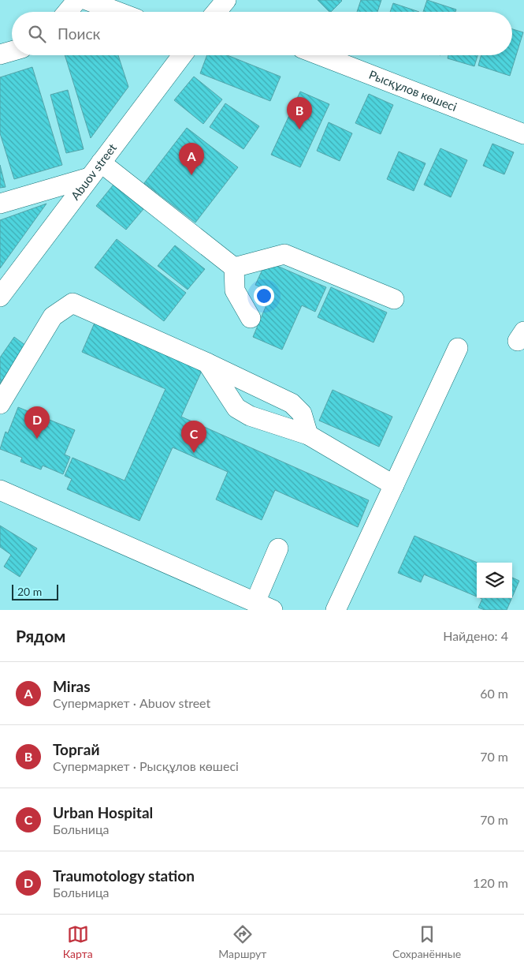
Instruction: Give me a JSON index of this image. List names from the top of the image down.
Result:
{
  "streets": {
    "street": ["Рысқұлов көшесі", "Abuov street"]
  },
  "scale_bar": "20 m",
  "page": {
    "search": "Поиск",
    "pins": [
      "B",
      "A",
      "D",
      "C"
    ],
    "scale": "20 m",
    "heading": ["Рядом", "Найдено: 4"],
    "list": [
      {
        "mark": "A",
        "name": "Miras",
        "note": "Супермаркет · Abuov street",
        "value": "60 m"
      },
      {
        "mark": "B",
        "name": "Торгай",
        "note": "Супермаркет · Рысқұлов көшесі",
        "value": "70 m"
      },
      {
        "mark": "C",
        "name": "Urban Hospital",
        "note": "Больница",
        "value": "70 m"
      },
      {
        "mark": "D",
        "name": "Traumotology station",
        "note": "Больница",
        "value": "120 m"
      }
    ],
    "nav": ["Карта", "Маршрут", "Сохранённые"]
  }
}
